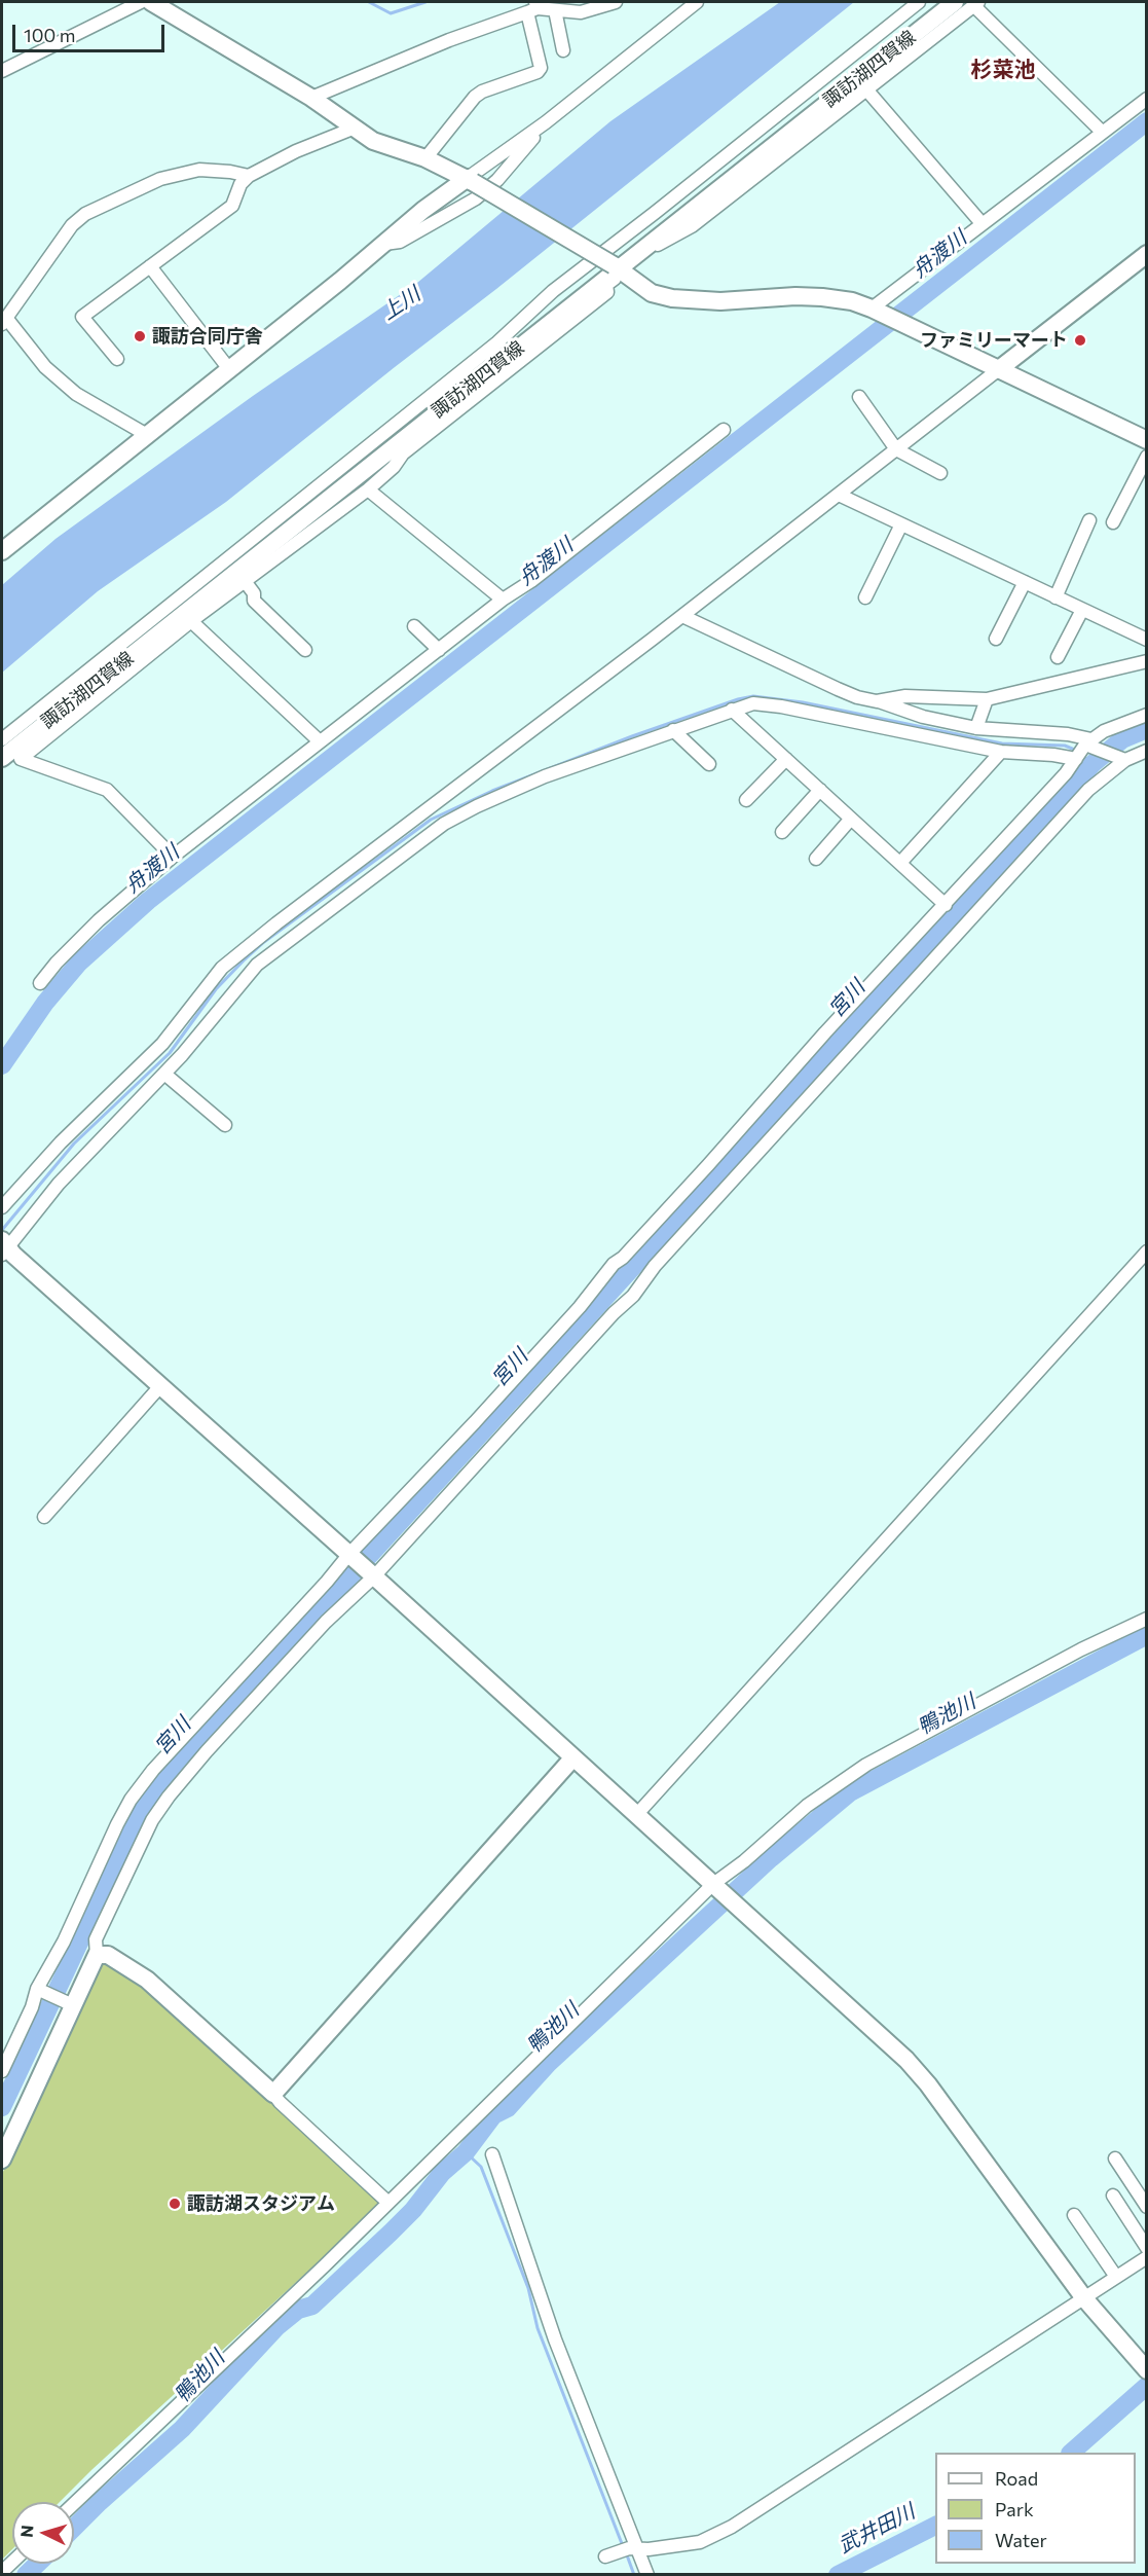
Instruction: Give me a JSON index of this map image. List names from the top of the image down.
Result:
{
  "streets": {
    "street": ["諏訪湖四賀線"]
  },
  "districts": ["杉菜池"],
  "water": [
    "舟渡川",
    "上川",
    "宮川",
    "鴨池川",
    "武井田川"
  ],
  "places": ["諏訪合同庁舎", "ファミリーマート", "諏訪湖スタジアム"],
  "legend": ["Road", "Park", "Water"],
  "scale_bar": "100 m",
  "north": "left"
}
